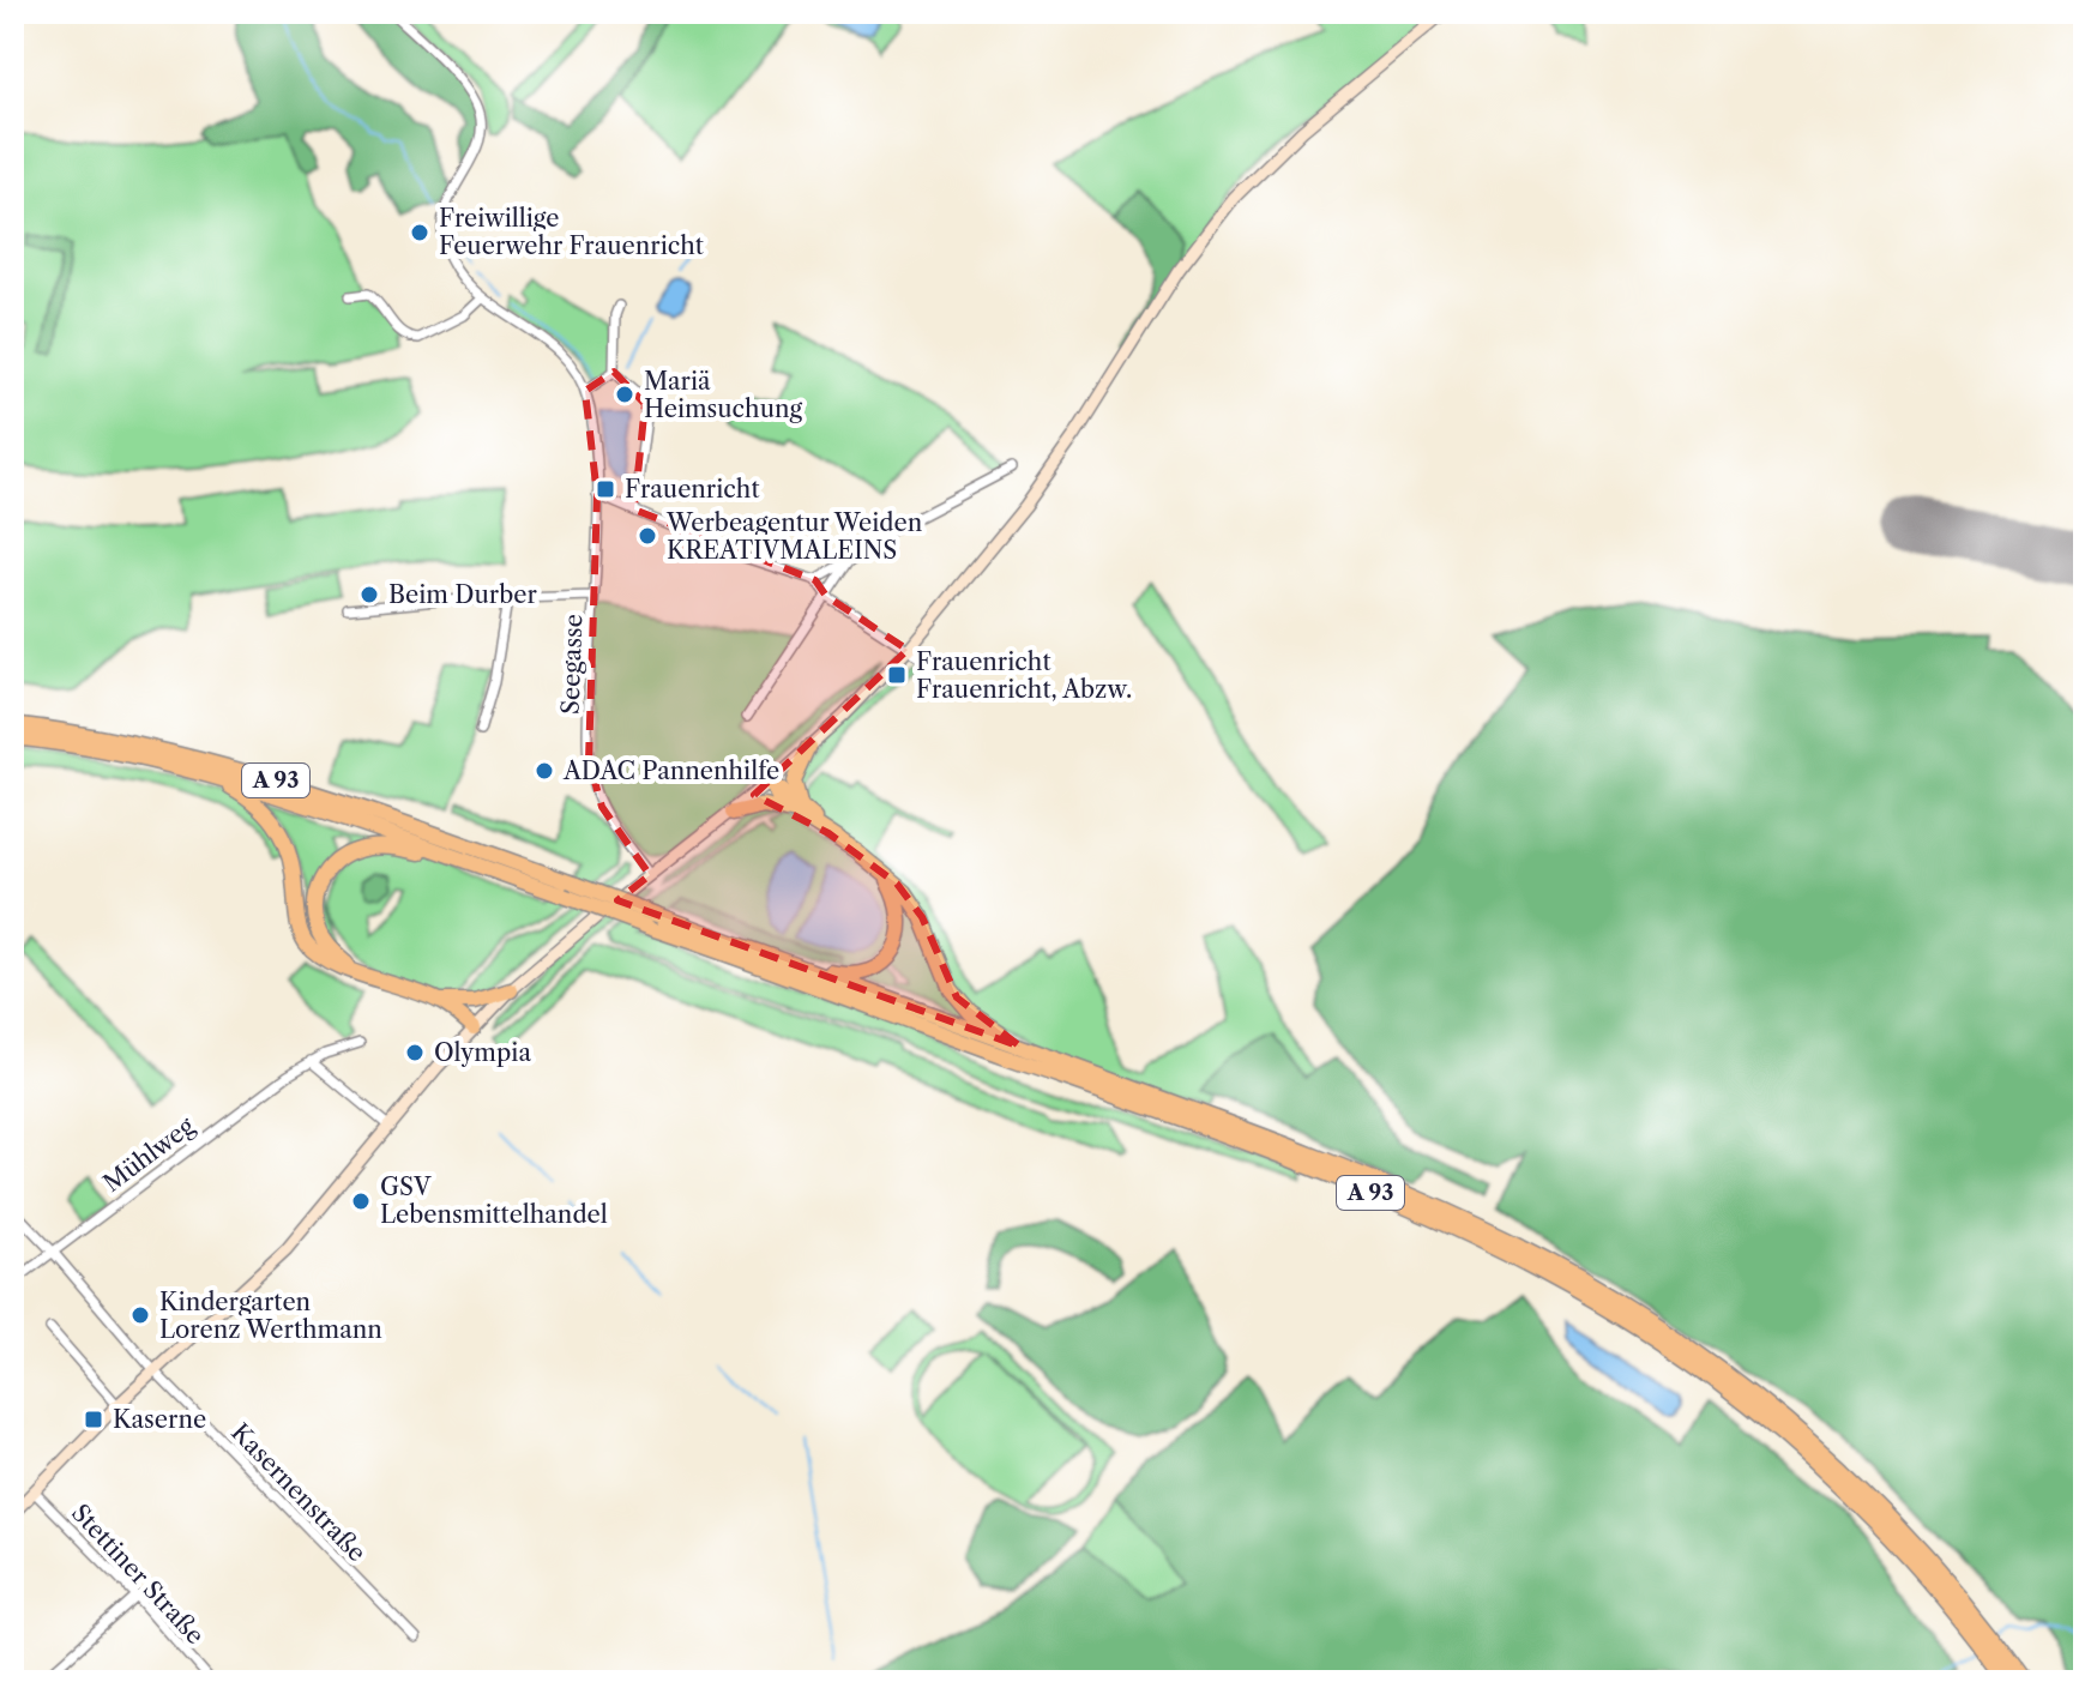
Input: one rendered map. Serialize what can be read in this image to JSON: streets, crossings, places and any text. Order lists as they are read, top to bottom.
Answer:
{
  "streets": {
    "highway": ["A 93"],
    "street": [
      "Seegasse",
      "Mühlweg",
      "Kasernenstraße",
      "Stettiner Straße"
    ]
  },
  "crossings": [
    ["Mühlweg", "Kasernenstraße"]
  ],
  "places": {
    "other": [
      "Freiwillige Feuerwehr Frauenricht",
      "Mariä Heimsuchung",
      "Werbeagentur Weiden KREATIVMALEINS",
      "Beim Durber",
      "ADAC Pannenhilfe",
      "Olympia",
      "GSV Lebensmittelhandel",
      "Kindergarten Lorenz Werthmann"
    ],
    "transit": ["Frauenricht", "Frauenricht Frauenricht, Abzw.", "Kaserne"]
  }
}
